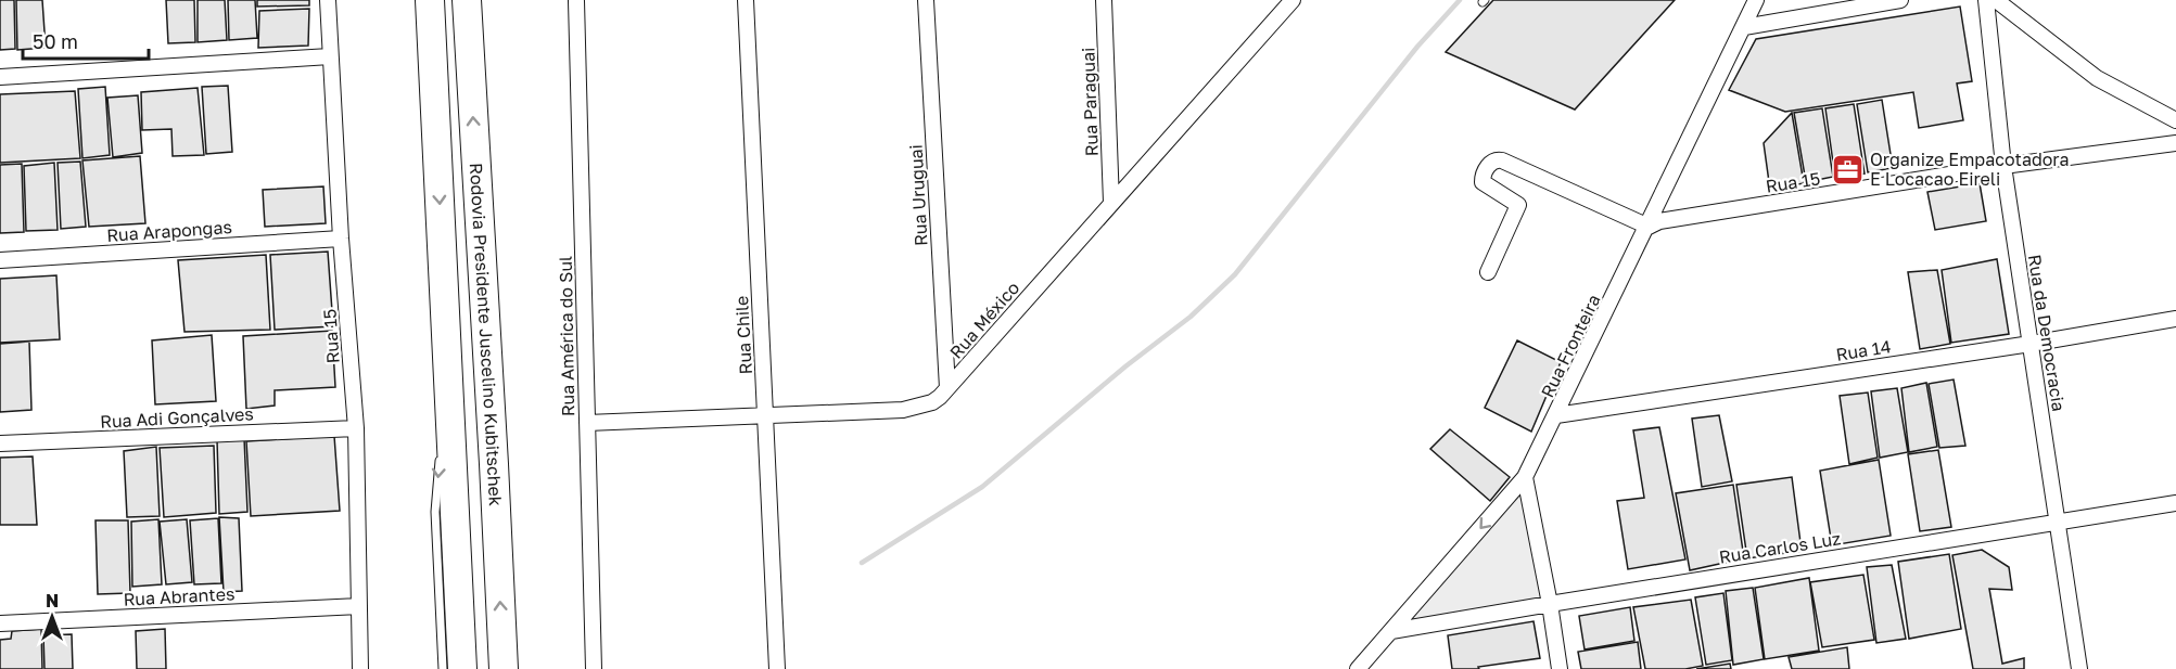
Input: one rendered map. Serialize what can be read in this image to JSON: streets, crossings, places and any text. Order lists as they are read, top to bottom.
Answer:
{
  "streets": {
    "highway": ["Rodovia Presidente Juscelino Kubitschek"],
    "street": [
      "Rua Paraguai",
      "Rua 15",
      "Rua Uruguai",
      "Rua Arapongas",
      "Rua México",
      "Rua da Democracia",
      "Rua Chile",
      "Rua América do Sul",
      "Rua Fronteira",
      "Rua 14",
      "Rua Adi Gonçalves",
      "Rua Carlos Luz",
      "Rua Abrantes"
    ]
  },
  "crossings": [
    ["Rua Paraguai", "Rua México"],
    ["Rua 15", "Rua Arapongas"],
    ["Rua 15", "Rua da Democracia"],
    ["Rua 15", "Rua Fronteira"],
    ["Rua 15", "Rua Adi Gonçalves"],
    ["Rua 15", "Rua Abrantes"],
    ["Rua Uruguai", "Rua México"],
    ["Rua México", "Rua Chile"],
    ["Rua México", "Rua América do Sul"],
    ["Rua da Democracia", "Rua 14"],
    ["Rua da Democracia", "Rua Carlos Luz"],
    ["Rua Fronteira", "Rua 14"],
    ["Rua Fronteira", "Rua Carlos Luz"]
  ],
  "places": {
    "office": ["Organize Empacotadora E Locacao Eireli"]
  },
  "scale_bar": "50 m",
  "north": "top"
}
